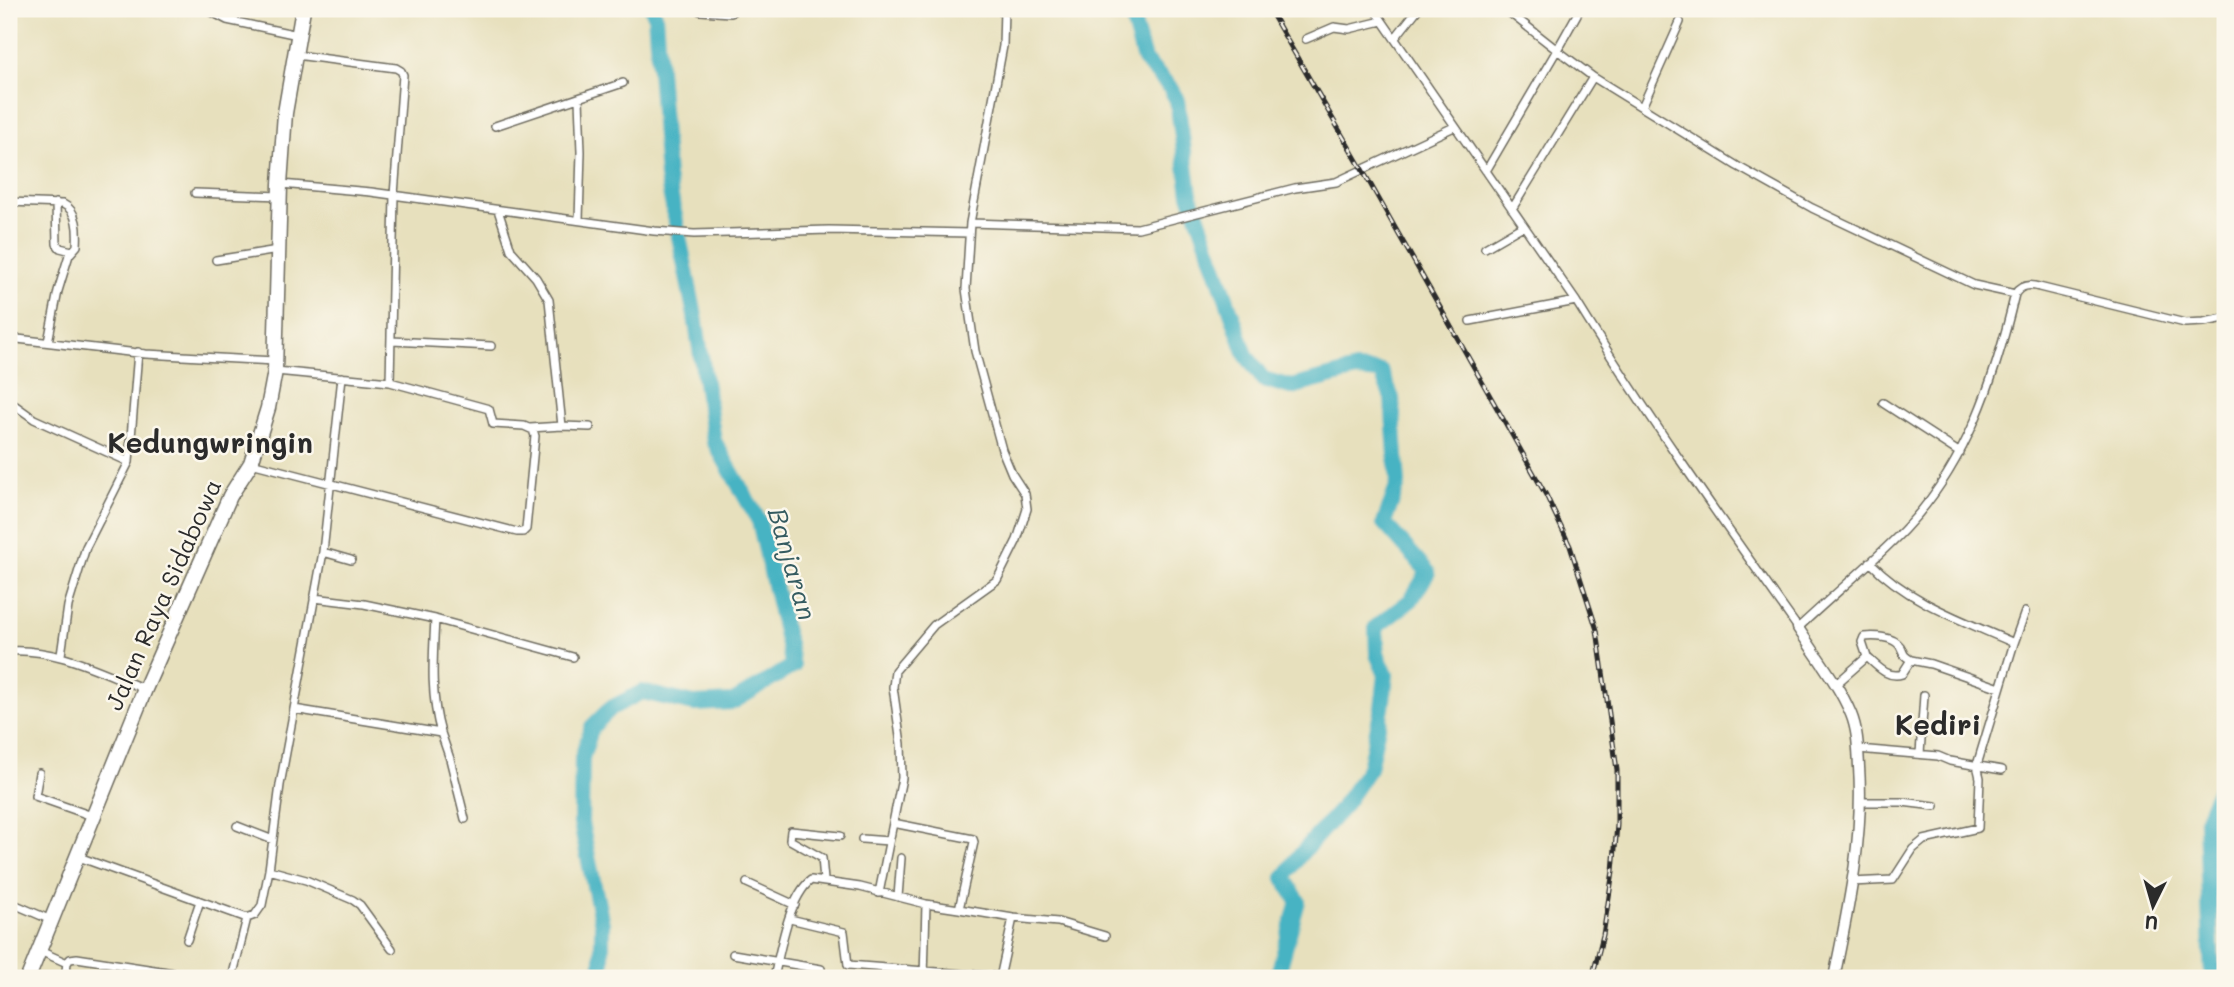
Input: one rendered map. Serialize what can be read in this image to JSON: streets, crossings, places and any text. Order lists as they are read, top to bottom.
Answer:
{
  "streets": {
    "highway": ["Jalan Raya Sidabowa"]
  },
  "districts": ["Kedungwringin", "Kediri"],
  "water": ["Banjaran"],
  "north": "bottom"
}
